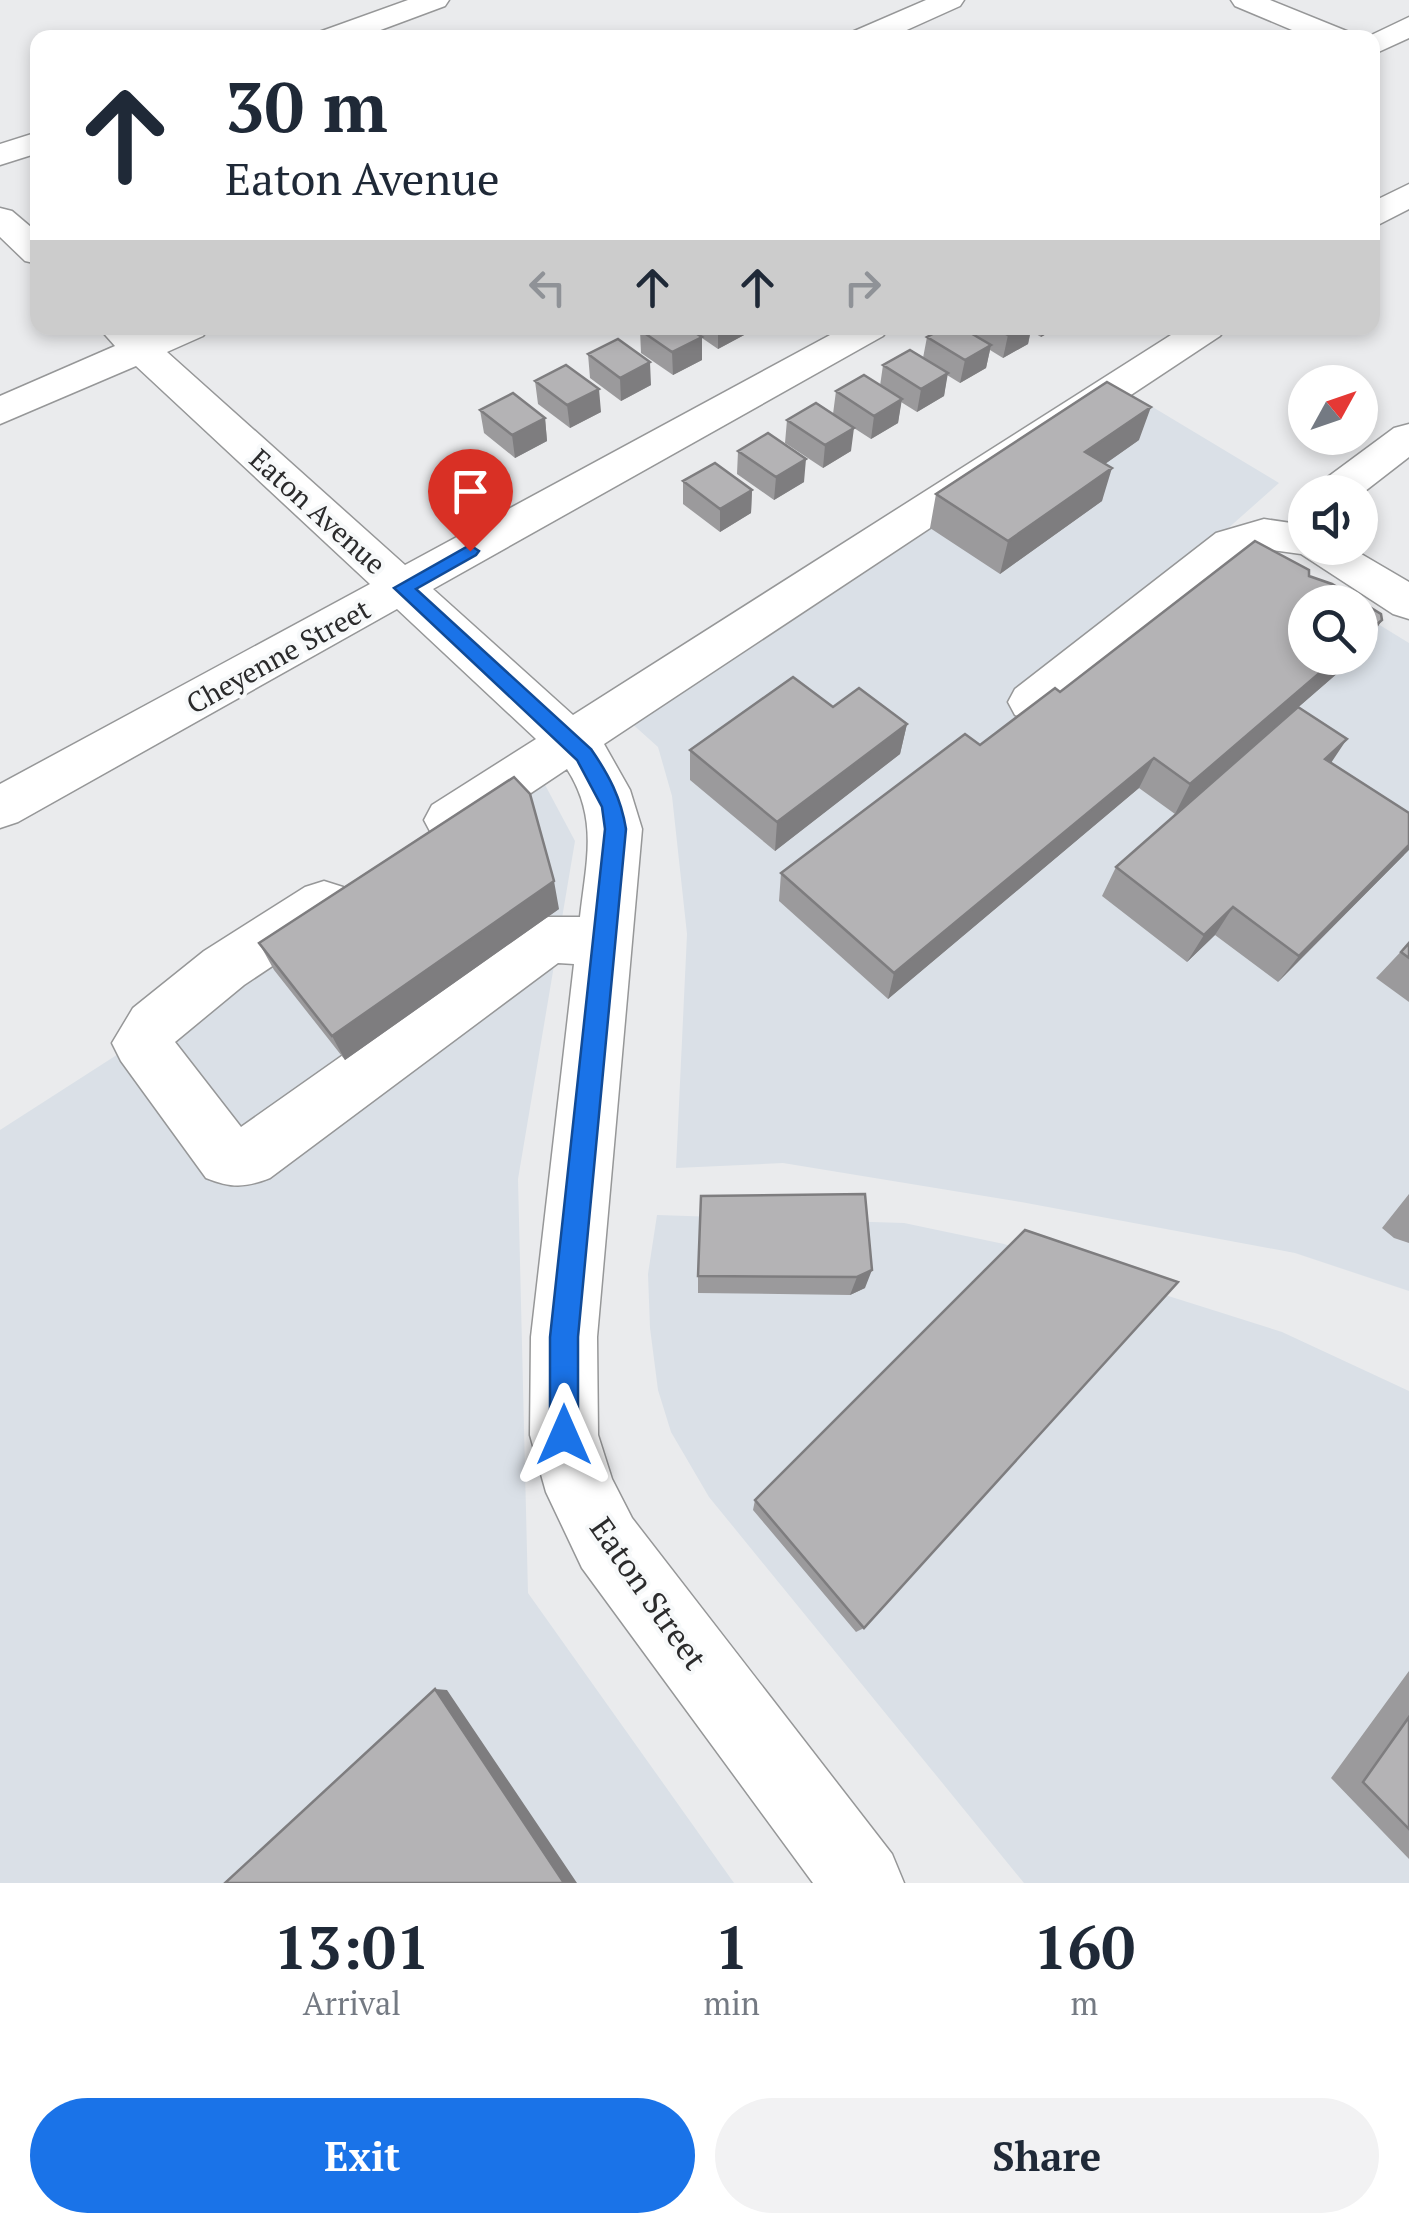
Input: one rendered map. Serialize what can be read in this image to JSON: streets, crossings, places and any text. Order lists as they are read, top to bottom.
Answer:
{
  "streets": {
    "street": ["Eaton Avenue", "Cheyenne Street", "Eaton Street"]
  },
  "crossings": [
    ["Eaton Avenue", "Cheyenne Street"],
    ["Eaton Avenue", "Eaton Street"]
  ],
  "north": "top right",
  "page": {
    "turn": ["30 m", "Eaton Avenue"],
    "eta": [
      "13:01",
      "Arrival",
      "1",
      "min",
      "160",
      "m"
    ],
    "buttons": ["Exit", "Share"]
  }
}
